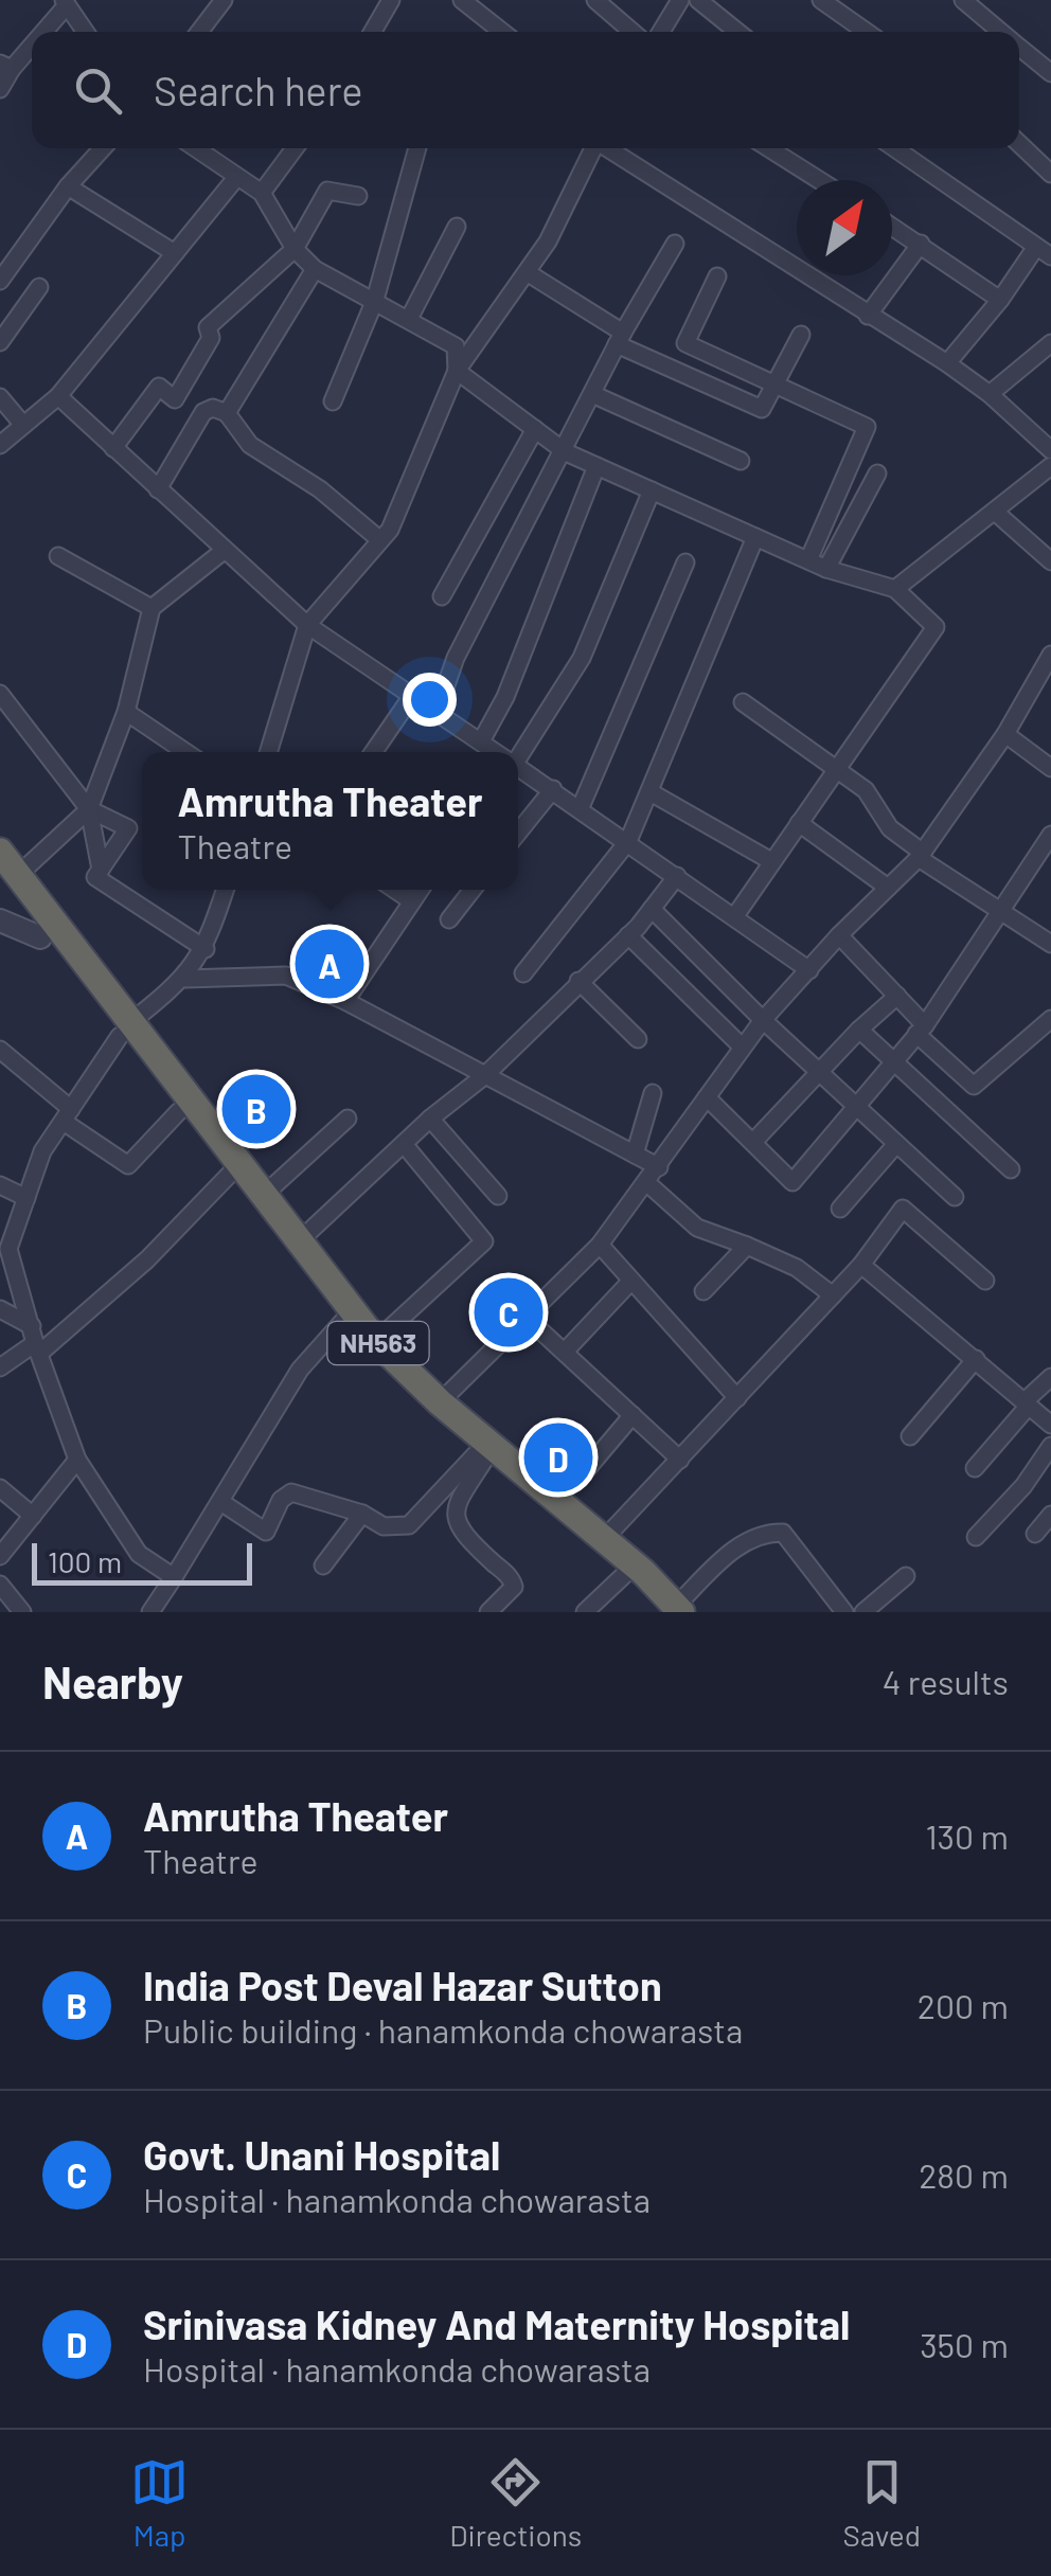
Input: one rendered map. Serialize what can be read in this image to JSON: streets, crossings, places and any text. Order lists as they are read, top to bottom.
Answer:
{
  "streets": {
    "highway": ["NH563"]
  },
  "scale_bar": "100 m",
  "north": "top right",
  "page": {
    "search": "Search here",
    "popup": ["Amrutha Theater", "Theatre"],
    "pins": [
      "A",
      "B",
      "C",
      "D"
    ],
    "scale": "100 m",
    "heading": ["Nearby", "4 results"],
    "list": [
      {
        "mark": "A",
        "name": "Amrutha Theater",
        "note": "Theatre",
        "value": "130 m"
      },
      {
        "mark": "B",
        "name": "India Post Deval Hazar Sutton",
        "note": "Public building · hanamkonda chowarasta",
        "value": "200 m"
      },
      {
        "mark": "C",
        "name": "Govt. Unani Hospital",
        "note": "Hospital · hanamkonda chowarasta",
        "value": "280 m"
      },
      {
        "mark": "D",
        "name": "Srinivasa Kidney And Maternity Hospital",
        "note": "Hospital · hanamkonda chowarasta",
        "value": "350 m"
      }
    ],
    "nav": ["Map", "Directions", "Saved"]
  }
}
